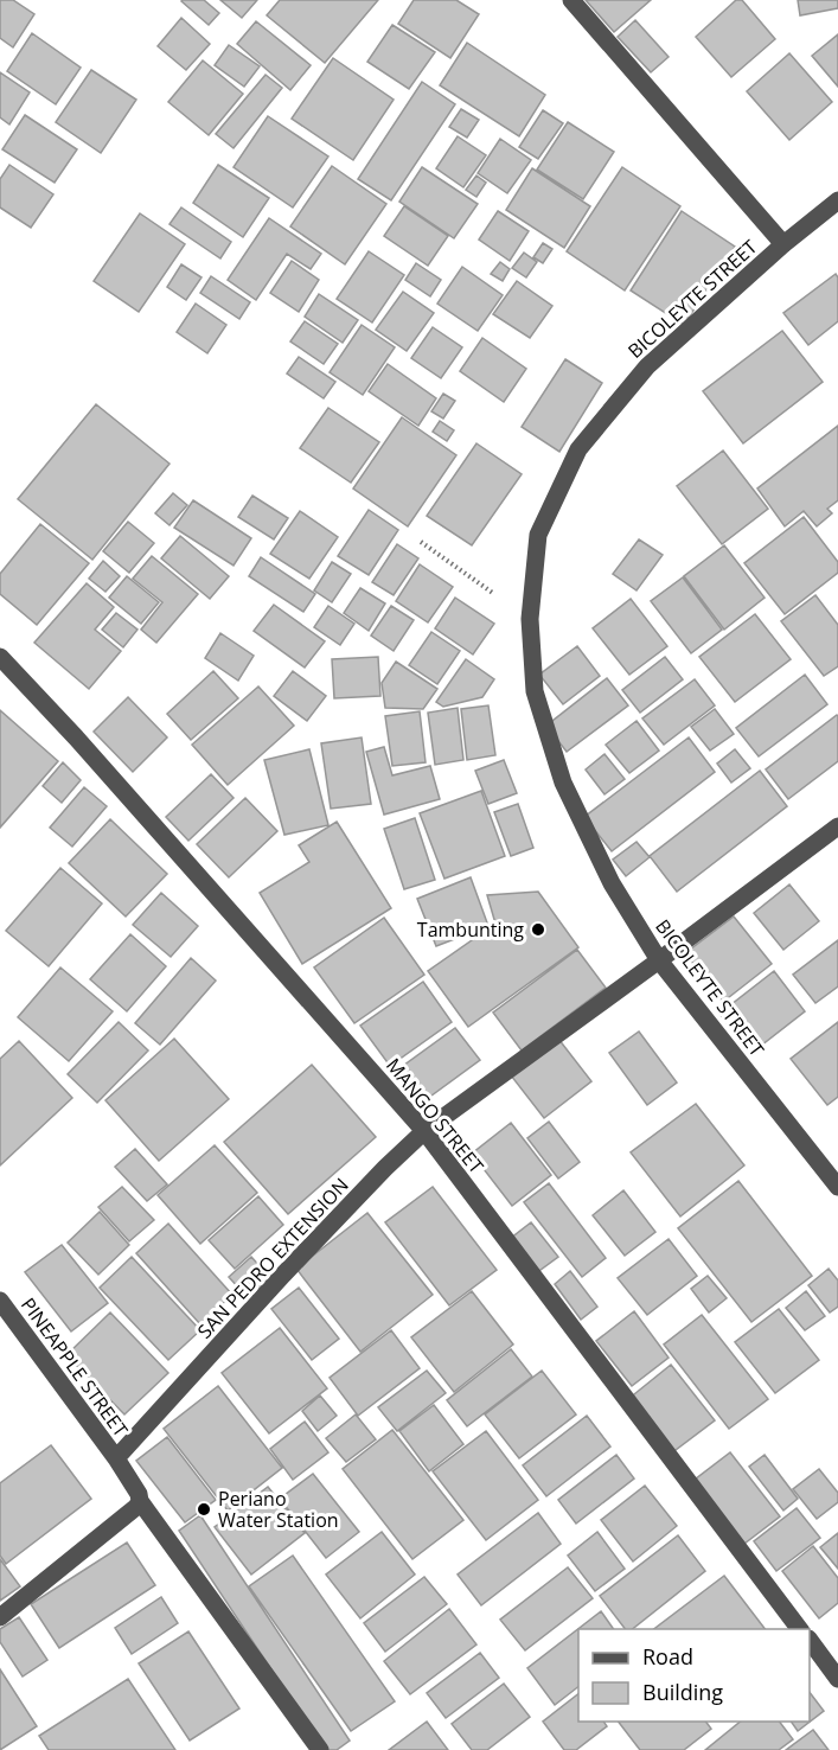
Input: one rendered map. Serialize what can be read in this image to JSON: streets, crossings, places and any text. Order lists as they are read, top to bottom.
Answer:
{
  "streets": {
    "street": [
      "BICOLEYTE STREET",
      "MANGO STREET",
      "SAN PEDRO EXTENSION",
      "PINEAPPLE STREET"
    ]
  },
  "crossings": [
    ["BICOLEYTE STREET", "SAN PEDRO EXTENSION"],
    ["MANGO STREET", "SAN PEDRO EXTENSION"],
    ["SAN PEDRO EXTENSION", "PINEAPPLE STREET"]
  ],
  "places": ["Tambunting", "Periano Water Station"],
  "legend": ["Road", "Building"]
}
